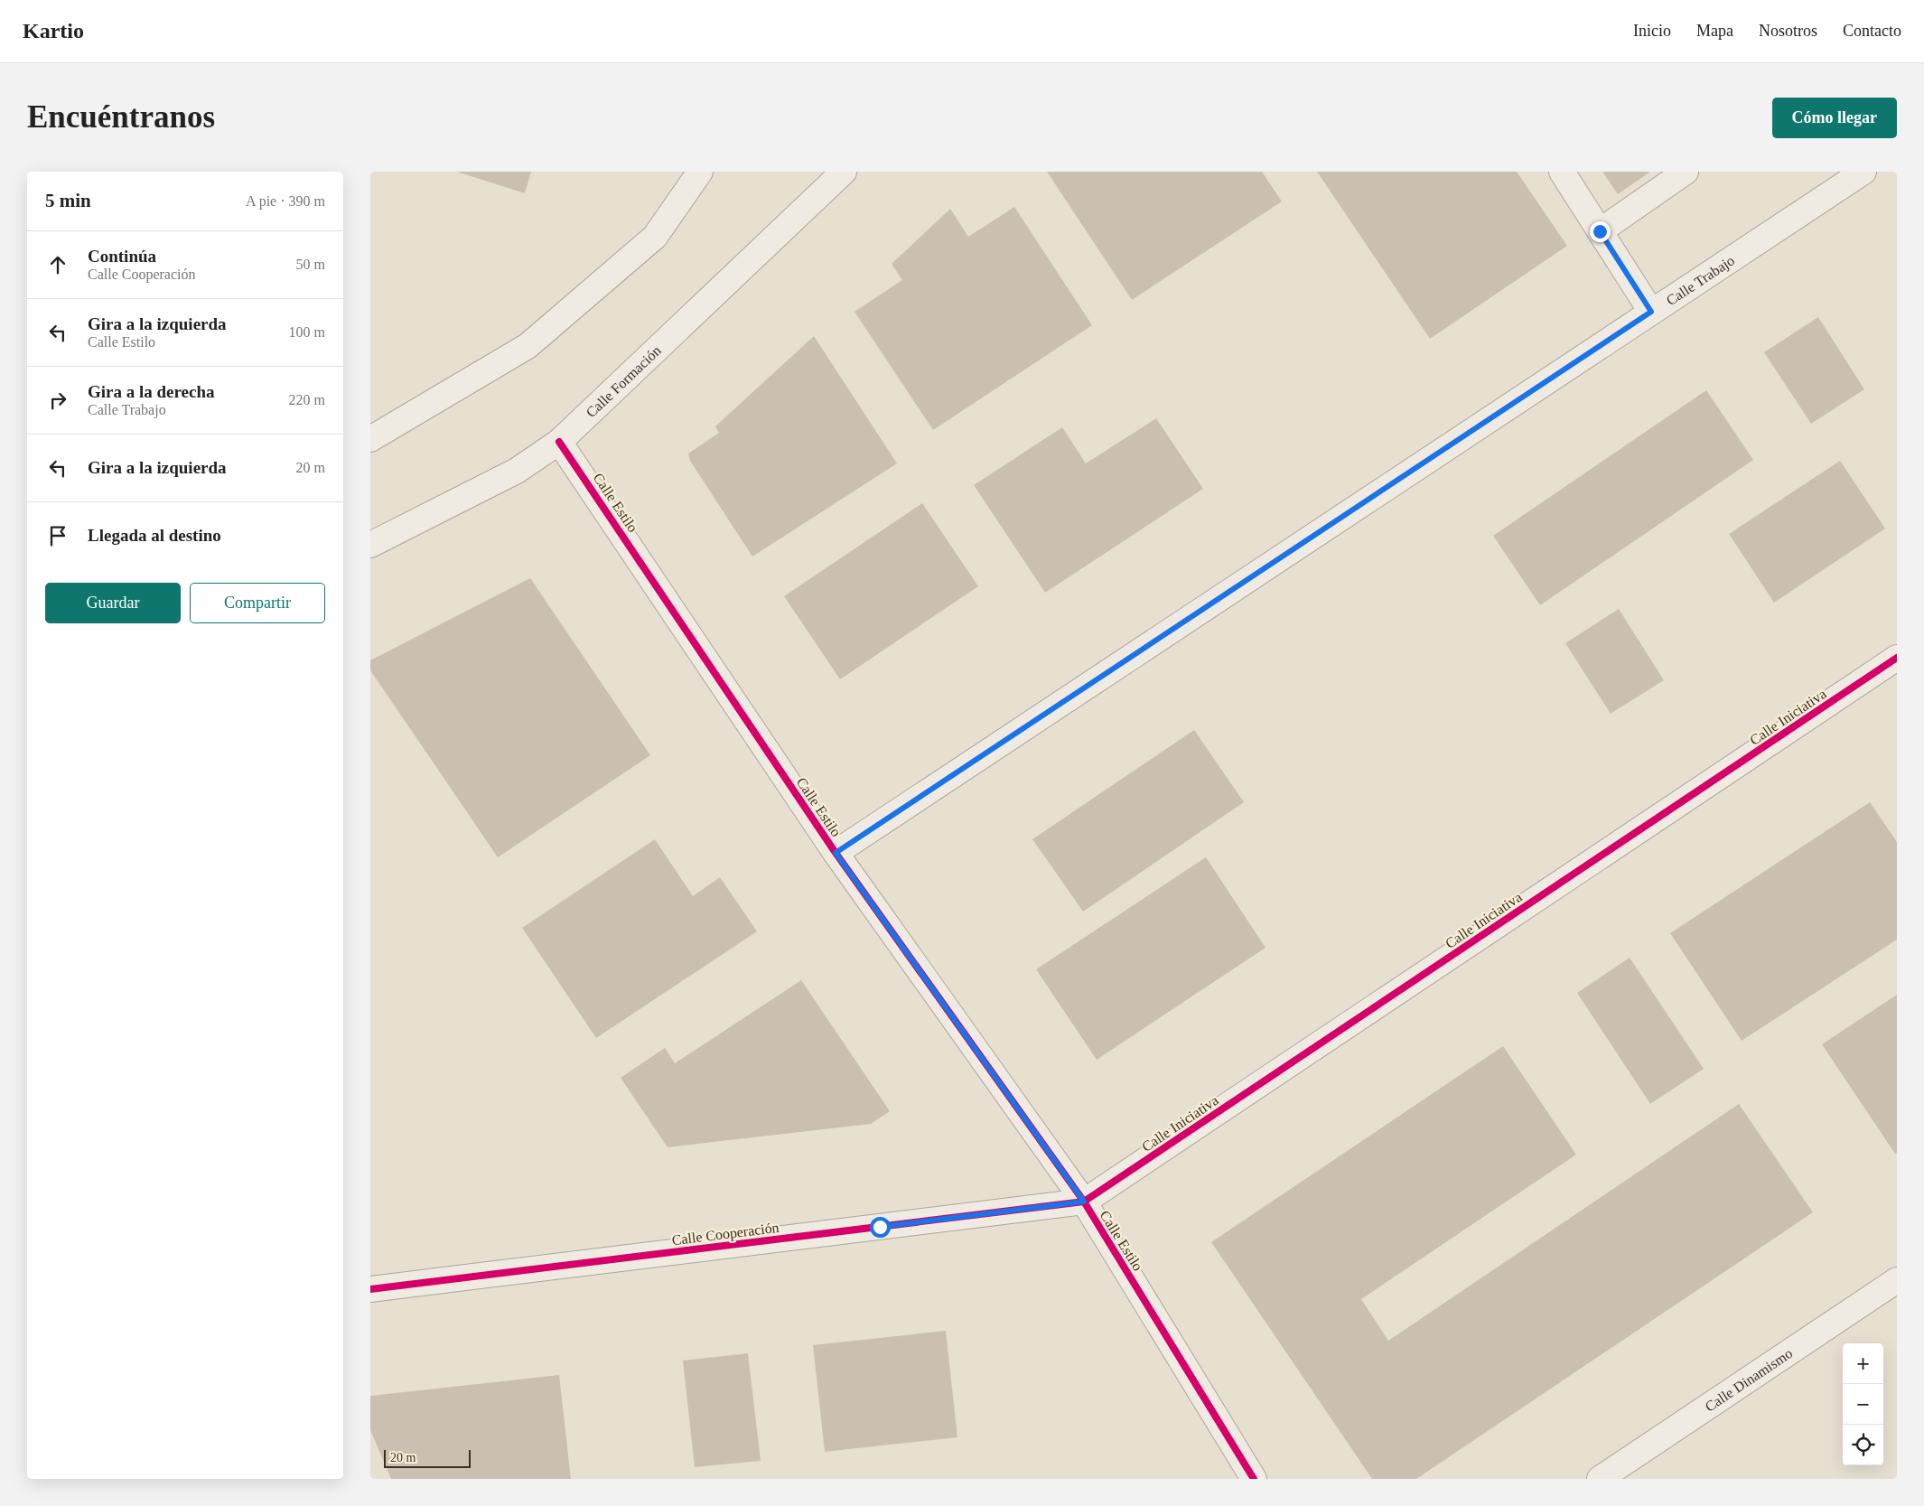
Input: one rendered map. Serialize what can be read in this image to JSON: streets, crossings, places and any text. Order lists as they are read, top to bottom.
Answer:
{
  "streets": {
    "street": [
      "Calle Trabajo",
      "Calle Formación",
      "Calle Estilo",
      "Calle Iniciativa",
      "Calle Cooperación",
      "Calle Dinamismo"
    ]
  },
  "crossings": [
    ["Calle Trabajo", "Calle Estilo"],
    ["Calle Formación", "Calle Estilo"],
    ["Calle Estilo", "Calle Iniciativa"],
    ["Calle Estilo", "Calle Cooperación"],
    ["Calle Iniciativa", "Calle Cooperación"]
  ],
  "scale_bar": "20 m",
  "page": {
    "header": "Kartio",
    "nav": [
      "Inicio",
      "Mapa",
      "Nosotros",
      "Contacto"
    ],
    "buttons": [
      "Cómo llegar",
      ["Guardar", "Compartir"]
    ],
    "title": "Encuéntranos",
    "heading": ["5 min", "A pie · 390 m"],
    "list": [
      ["Continúa", "Calle Cooperación", "50 m"],
      ["Gira a la izquierda", "Calle Estilo", "100 m"],
      ["Gira a la derecha", "Calle Trabajo", "220 m"],
      ["Gira a la izquierda", "20 m"],
      "Llegada al destino"
    ],
    "map_buttons": ["+", "−"],
    "scale": "20 m"
  }
}
